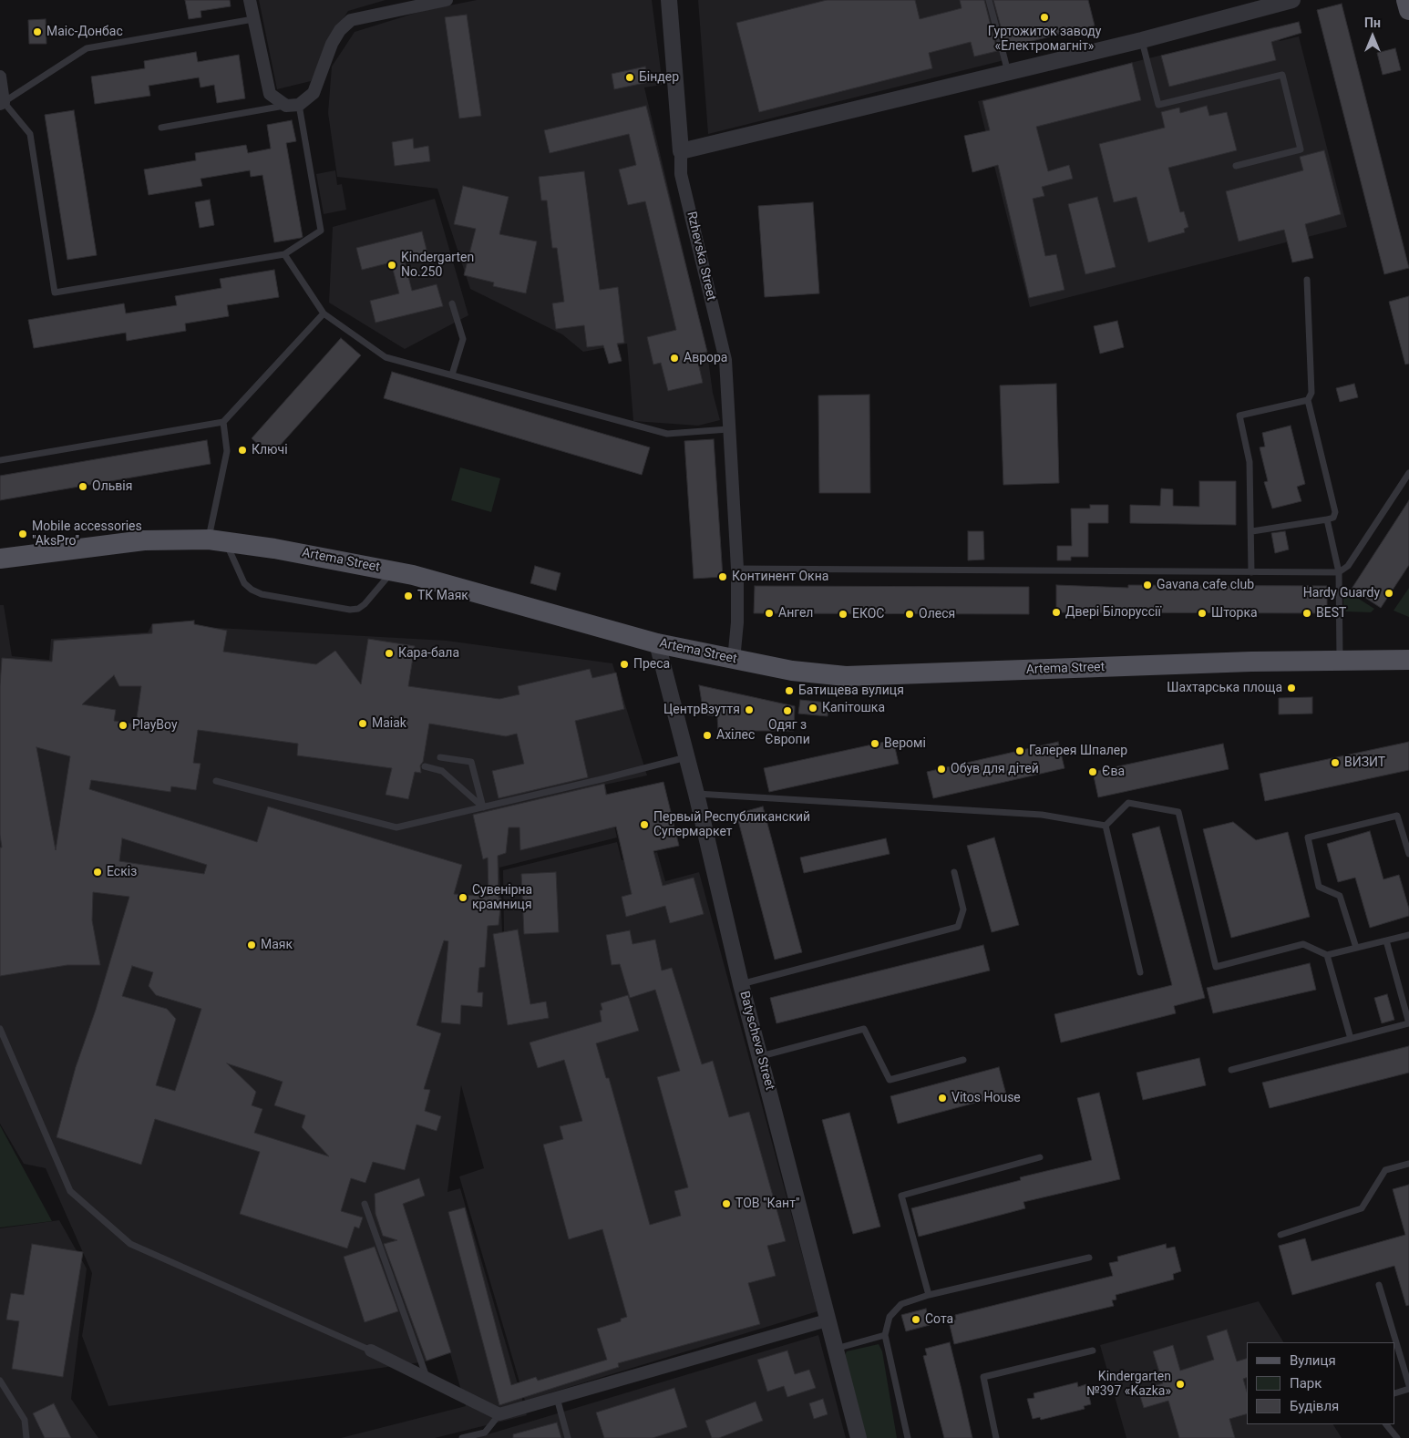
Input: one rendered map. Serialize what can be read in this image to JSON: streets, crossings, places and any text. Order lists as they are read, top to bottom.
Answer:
{
  "streets": {
    "main road": ["Artema Street"],
    "street": ["Rzhevska Street", "Batyscheva Street"]
  },
  "crossings": [
    ["Rzhevska Street", "Artema Street"],
    ["Artema Street", "Batyscheva Street"]
  ],
  "places": [
    "Гуртожиток заводу «Електромагніт»",
    "Маіс-Донбас",
    "Біндер",
    "Kindergarten No.250",
    "Аврора",
    "Ключі",
    "Ольвія",
    "Mobile accessories \"AksPro\"",
    "Континент Окна",
    "Gavana cafe club",
    "Hardy Guardy",
    "ТК Маяк",
    "Двері Білоруссії",
    "Ангел",
    "Шторка",
    "BEST",
    "ЕКОС",
    "Олеся",
    "Кара-бала",
    "Преса",
    "Шахтарська площа",
    "Батищева вулиця",
    "Капітошка",
    "ЦентрВзуття",
    "Одяг з Європи",
    "Maiak",
    "PlayBoy",
    "Ахілес",
    "Веромі",
    "Галерея Шпалер",
    "ВИЗИТ",
    "Обув для дітей",
    "Єва",
    "Первый Республиканский Супермаркет",
    "Ескіз",
    "Сувенірна крамниця",
    "Маяк",
    "Vitos House",
    "ТОВ \"Кант\"",
    "Сота",
    "Kindergarten №397 «Kazka»"
  ],
  "legend": ["Вулиця", "Парк", "Будівля"],
  "north": "top"
}
